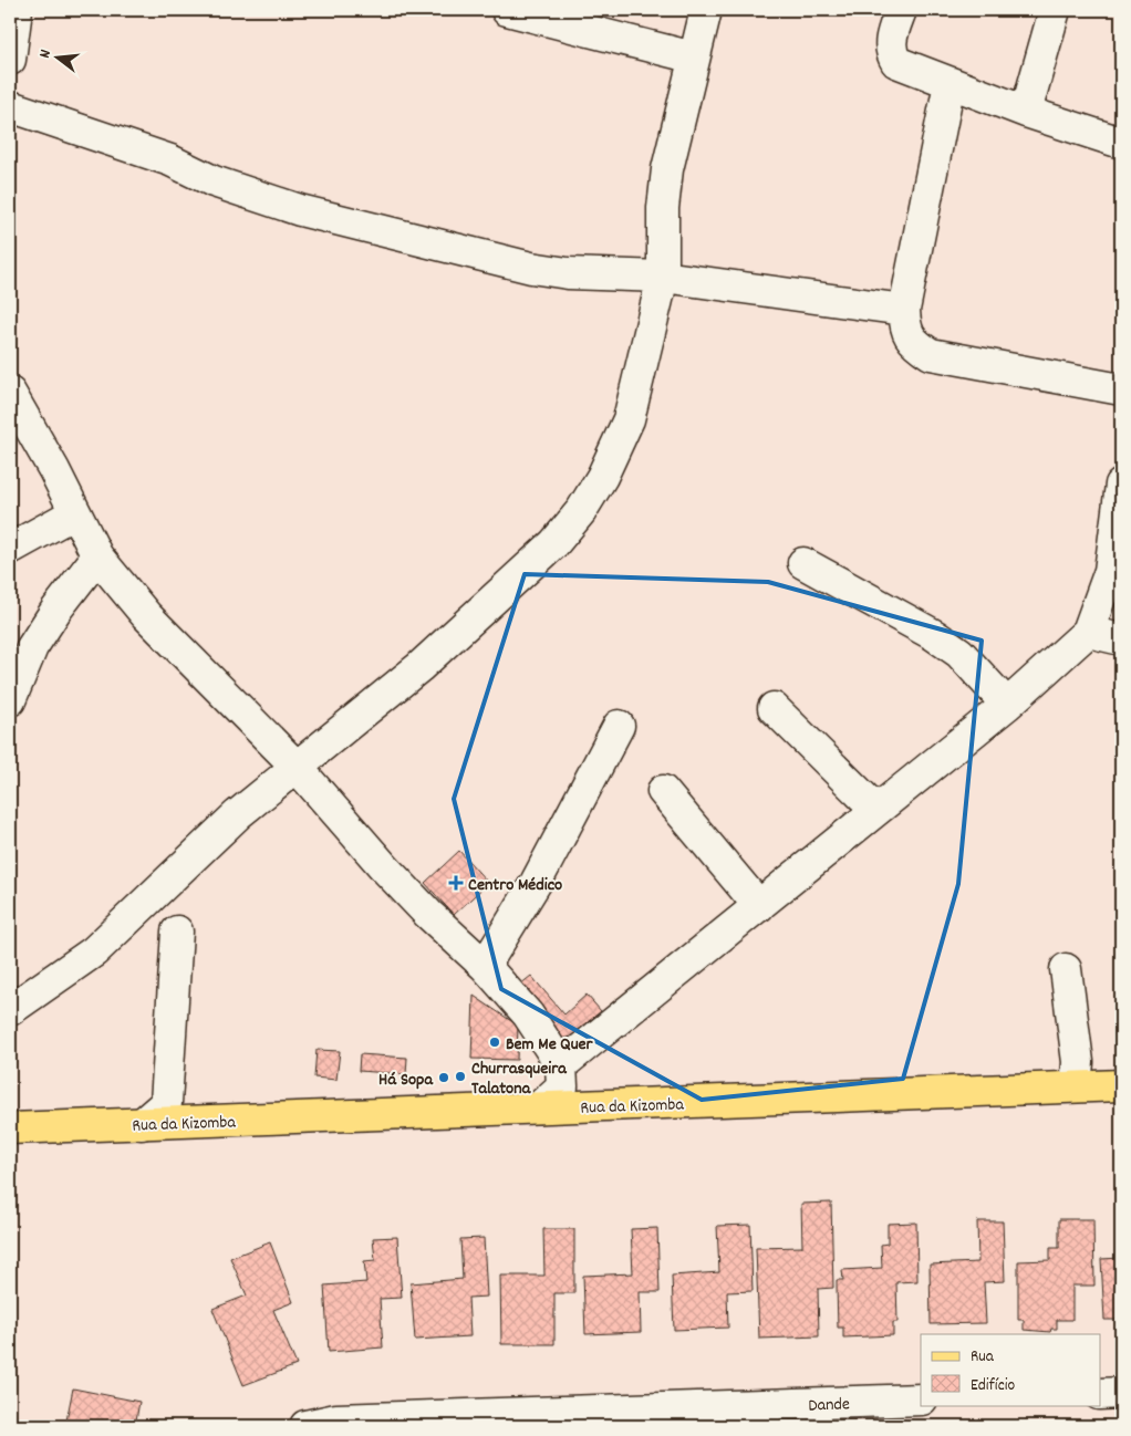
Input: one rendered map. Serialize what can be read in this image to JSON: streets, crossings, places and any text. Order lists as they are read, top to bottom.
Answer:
{
  "streets": {
    "main road": ["Rua da Kizomba"],
    "street": ["Dande"]
  },
  "places": {
    "health": ["Centro Médico"],
    "other": ["Bem Me Quer", "Churrasqueira Talatona", "Há Sopa"]
  },
  "legend": ["Rua", "Edifício"],
  "north": "left"
}
